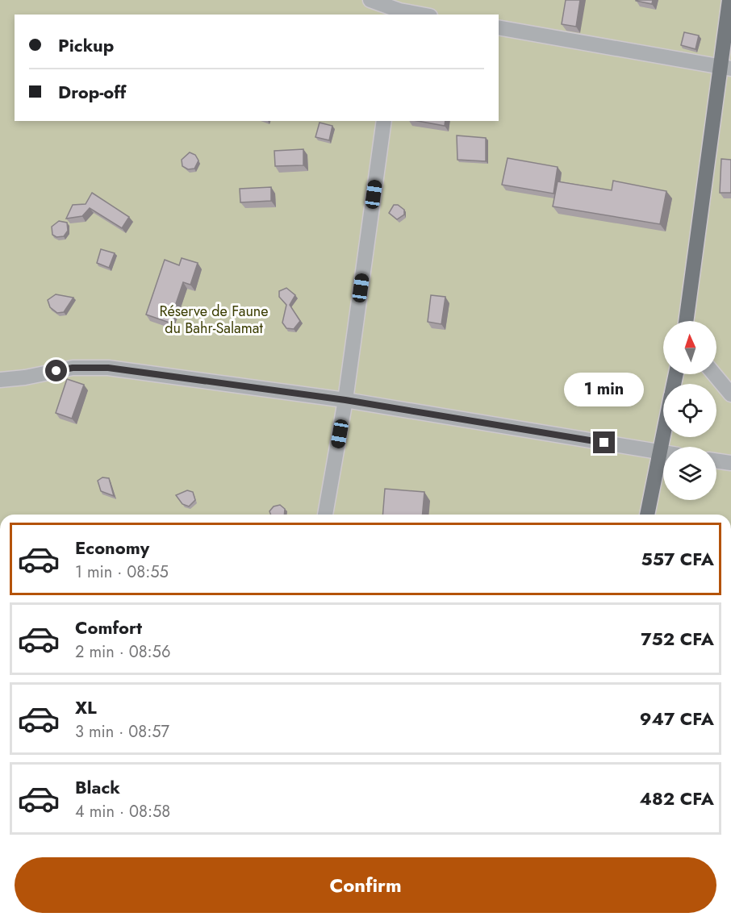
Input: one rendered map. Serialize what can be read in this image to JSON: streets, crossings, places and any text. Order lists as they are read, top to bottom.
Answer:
{
  "parks": ["Réserve de Faune du Bahr-Salamat"],
  "north": "top",
  "page": {
    "banner": ["Pickup", "Drop-off"],
    "bubble": "1 min",
    "list": [
      {
        "name": "Economy",
        "note": "1 min · 08:55",
        "value": "557 CFA"
      },
      {
        "name": "Comfort",
        "note": "2 min · 08:56",
        "value": "752 CFA"
      },
      {
        "name": "XL",
        "note": "3 min · 08:57",
        "value": "947 CFA"
      },
      {
        "name": "Black",
        "note": "4 min · 08:58",
        "value": "482 CFA"
      }
    ],
    "buttons": "Confirm"
  }
}
